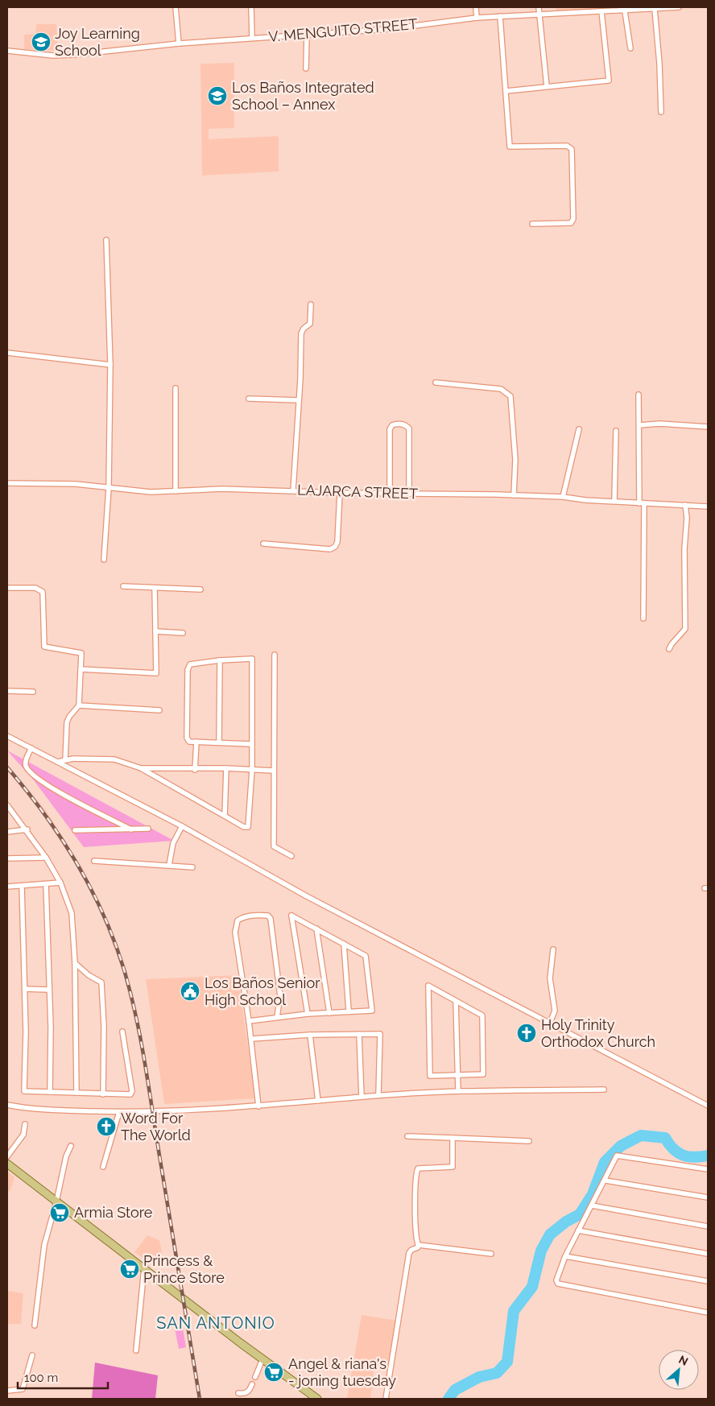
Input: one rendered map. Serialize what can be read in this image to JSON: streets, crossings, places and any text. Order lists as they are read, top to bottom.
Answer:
{
  "streets": {
    "street": ["V. MENGUITO STREET", "LAJARCA STREET"]
  },
  "districts": ["SAN ANTONIO"],
  "places": {
    "school or university": ["Joy Learning School", "Los Baños Integrated School – Annex"],
    "public building": ["Los Baños Senior High School"],
    "church": ["Holy Trinity Orthodox Church", "Word For The World"],
    "supermarket": ["Armia Store", "Princess & Prince Store", "Angel & riana's - joning tuesday"]
  },
  "scale_bar": "100 m",
  "north": "top right"
}
